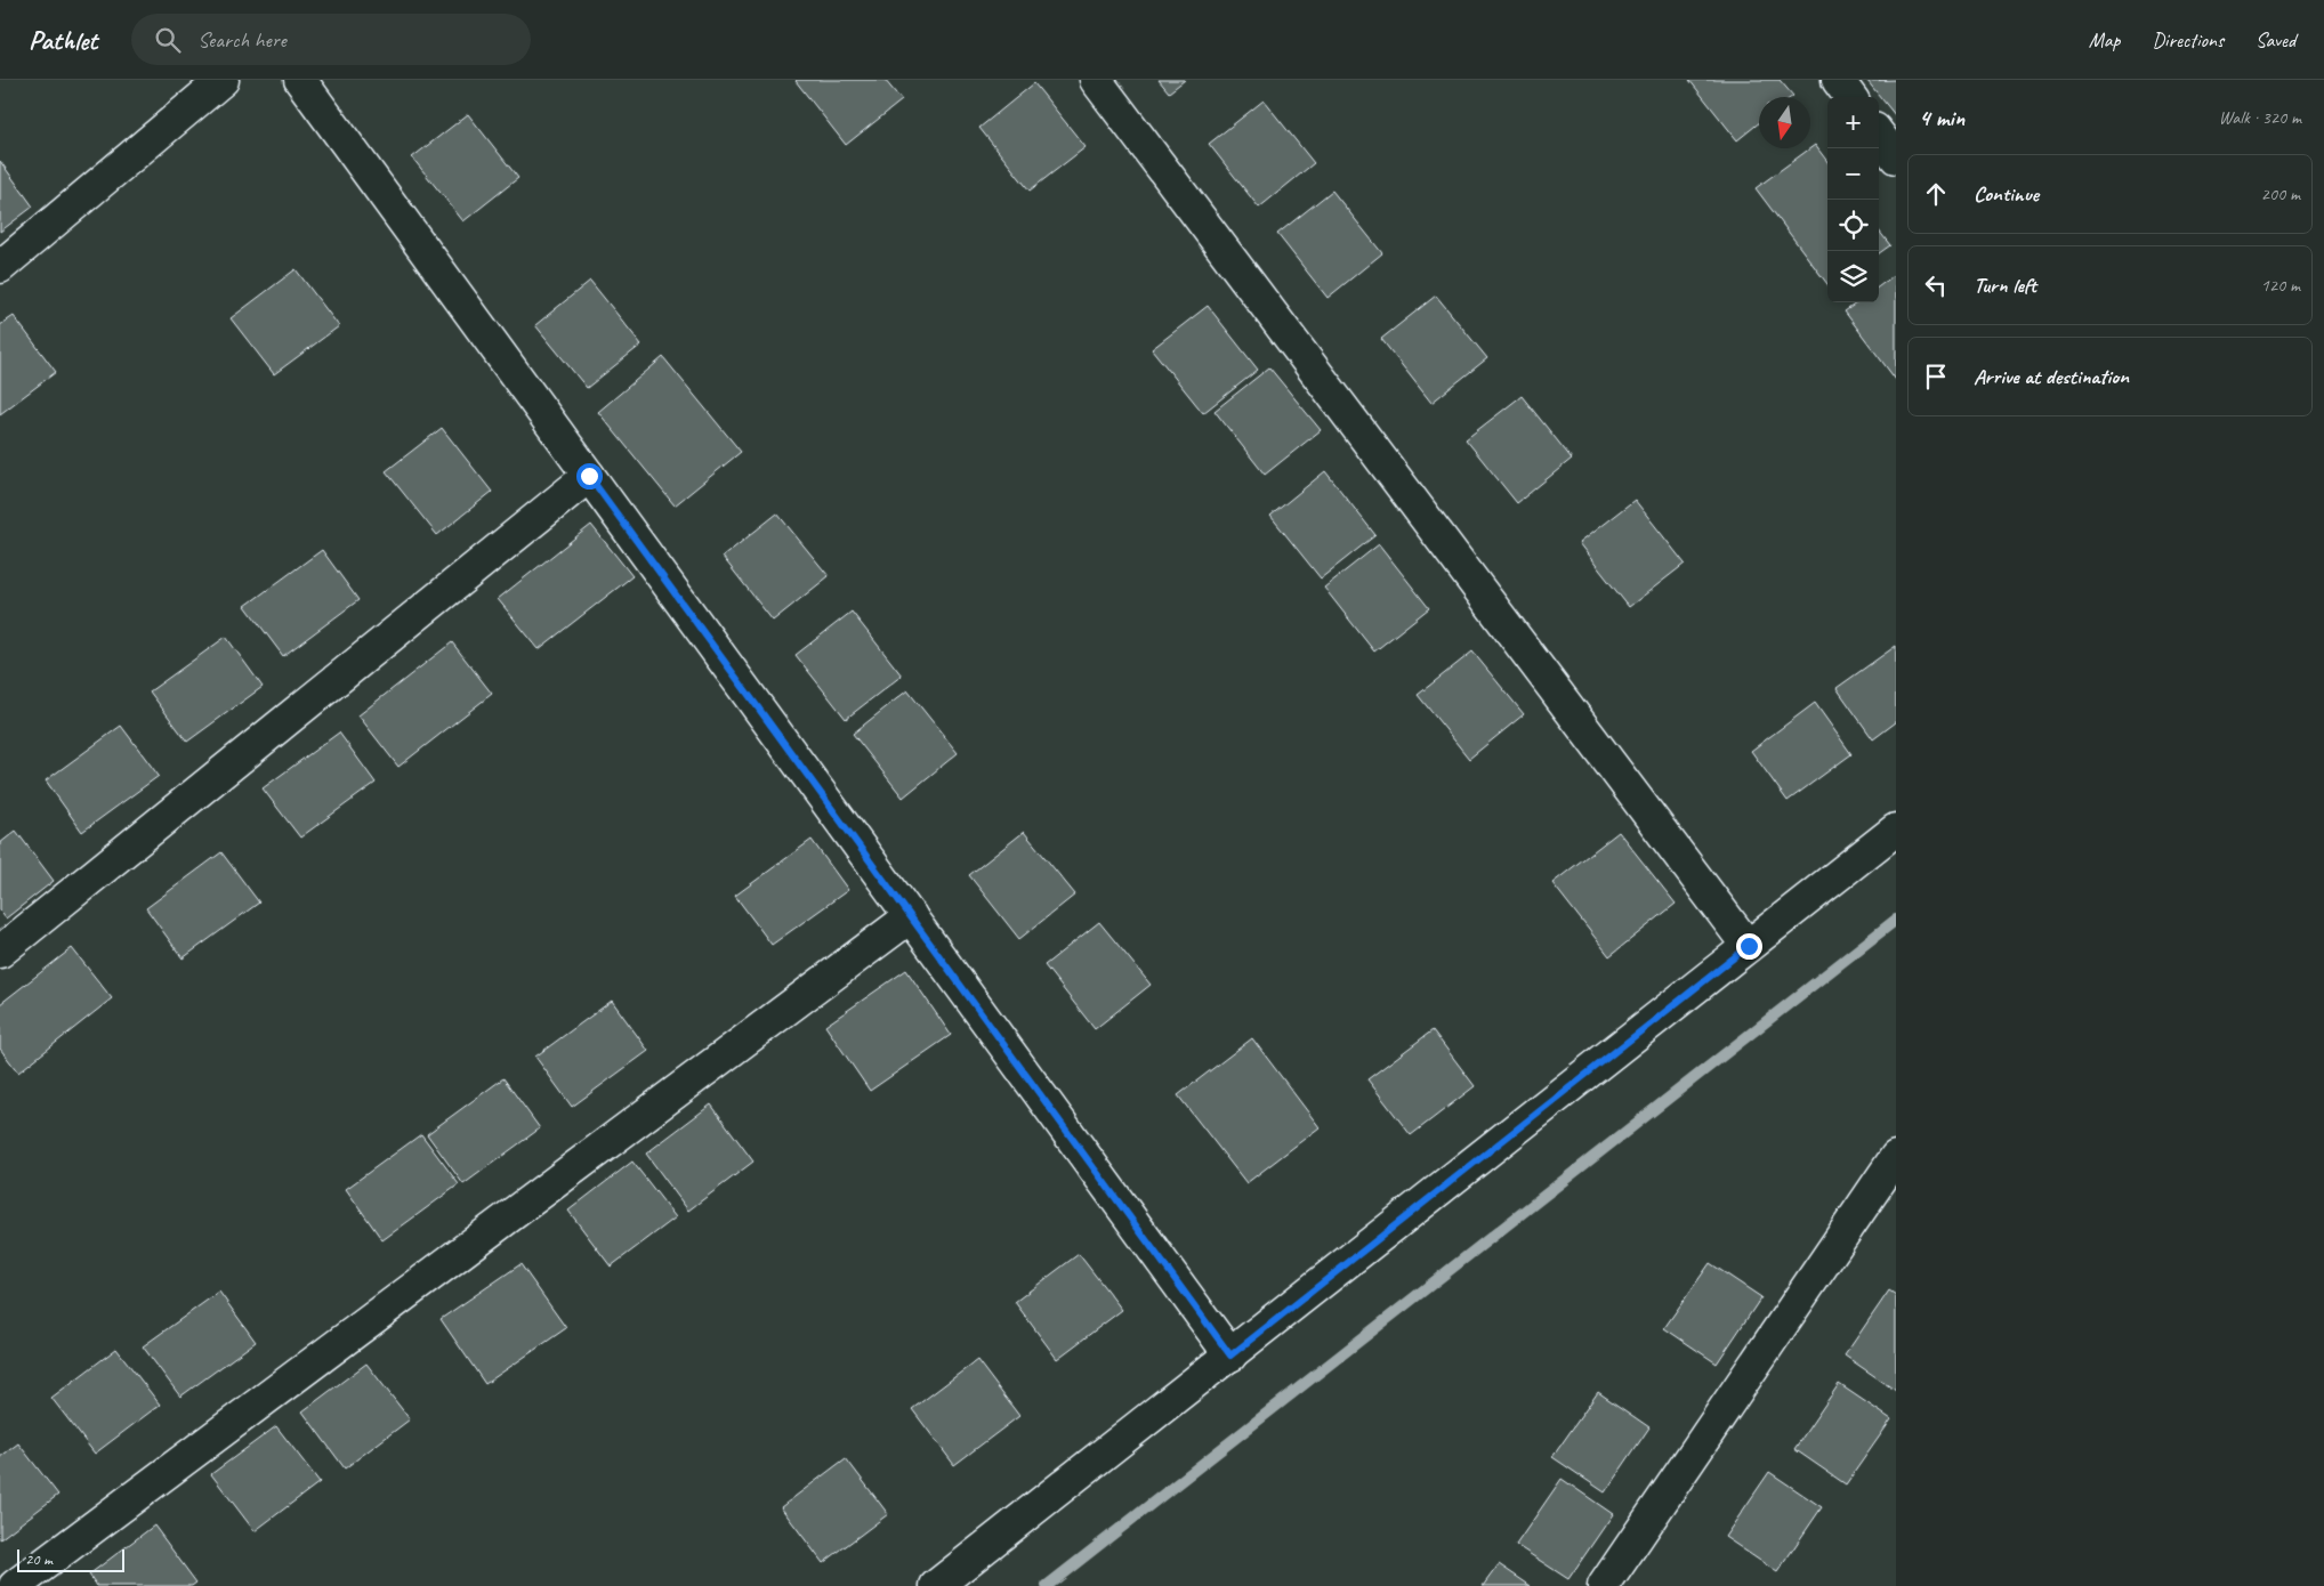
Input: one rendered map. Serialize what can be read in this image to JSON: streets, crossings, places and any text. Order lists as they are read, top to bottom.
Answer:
{
  "scale_bar": "20 m",
  "north": "bottom",
  "page": {
    "header": "Pathlet",
    "search": "Search here",
    "nav": ["Map", "Directions", "Saved"],
    "heading": ["4 min", "Walk · 320 m"],
    "map_buttons": ["+", "−"],
    "list": [
      ["Continue", "200 m"],
      ["Turn left", "120 m"],
      "Arrive at destination"
    ],
    "scale": "20 m"
  }
}
